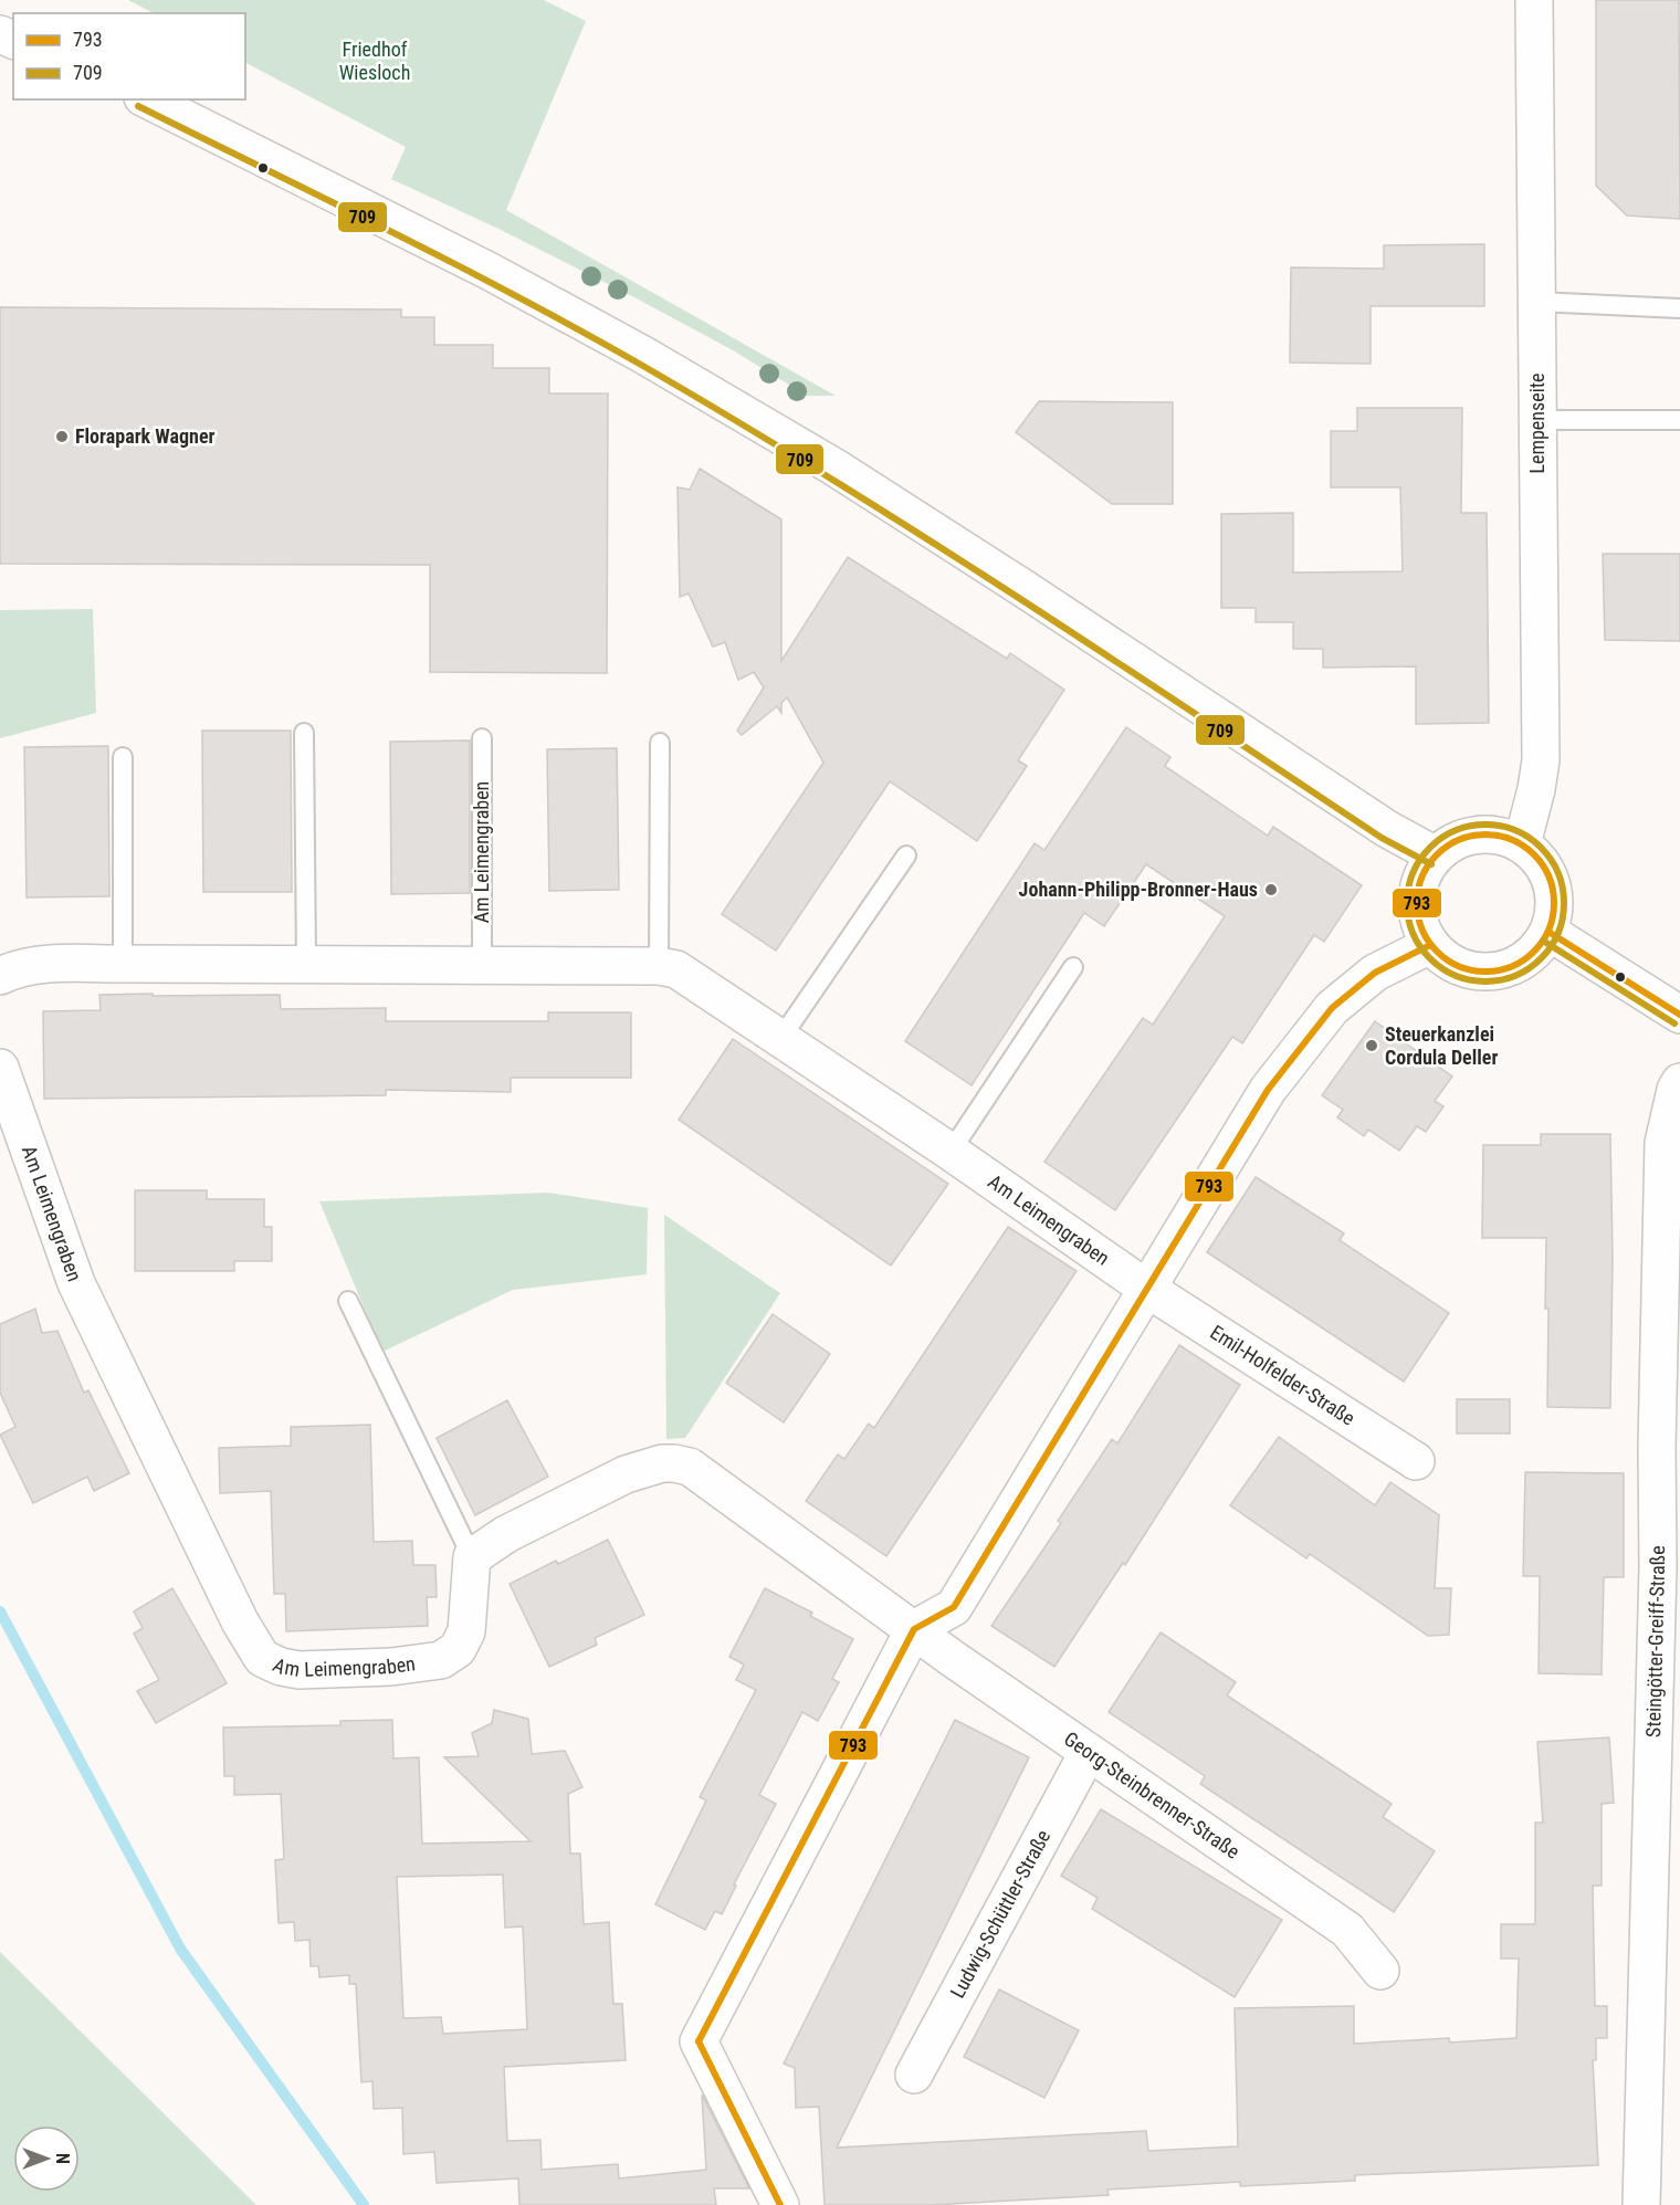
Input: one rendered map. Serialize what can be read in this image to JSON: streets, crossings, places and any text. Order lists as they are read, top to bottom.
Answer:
{
  "streets": {
    "street": [
      "Lempenseite",
      "Am Leimengraben",
      "Emil-Holfelder-Straße",
      "Steingötter-Greiff-Straße",
      "Georg-Steinbrenner-Straße",
      "Ludwig-Schüttler-Straße"
    ]
  },
  "crossings": [
    ["Am Leimengraben", "Emil-Holfelder-Straße"],
    ["Georg-Steinbrenner-Straße", "Ludwig-Schüttler-Straße"]
  ],
  "parks": ["Friedhof Wiesloch"],
  "places": ["Florapark Wagner", "Johann-Philipp-Bronner-Haus", "Steuerkanzlei Cordula Deller"],
  "lines": ["transit line 709", "transit line 793"],
  "legend": ["793", "709"],
  "north": "right"
}
